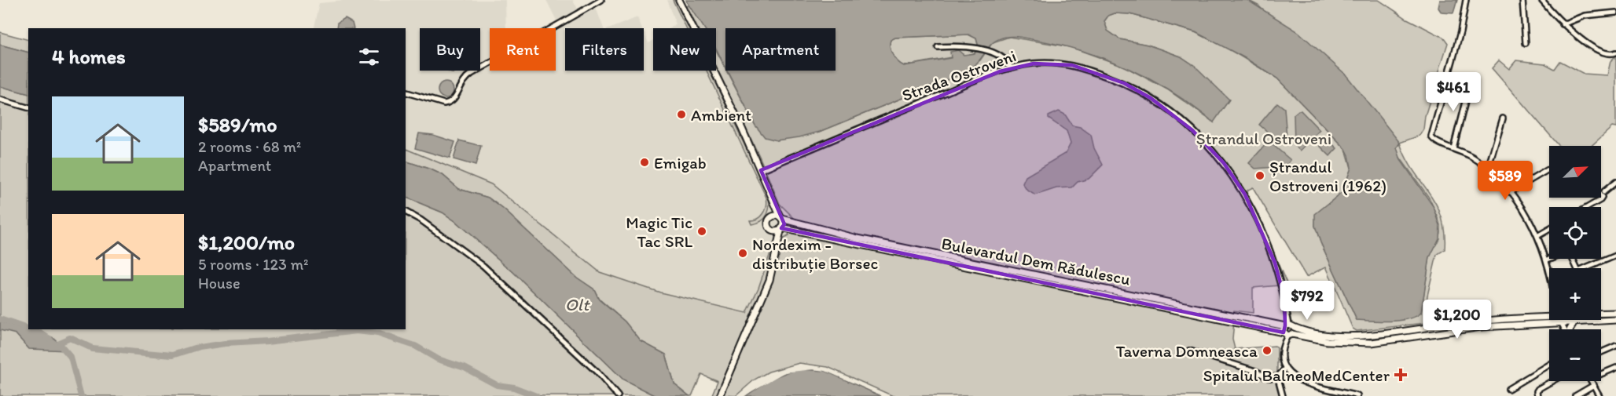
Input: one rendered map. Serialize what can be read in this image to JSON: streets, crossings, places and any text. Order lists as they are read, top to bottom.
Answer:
{
  "streets": {
    "main road": ["Bulevardul Dem Rădulescu"],
    "street": ["Strada Ostroveni"]
  },
  "crossings": [
    ["Strada Ostroveni", "Bulevardul Dem Rădulescu"]
  ],
  "water": ["Olt"],
  "parks": ["Ștrandul Ostroveni"],
  "places": {
    "other": [
      "Ambient",
      "Emigab",
      "Ștrandul Ostroveni (1962)",
      "Magic Tic Tac SRL",
      "Nordexim - distribuție Borsec",
      "Taverna Domneasca"
    ],
    "health": ["Spitalul BalneoMedCenter"]
  },
  "north": "top right",
  "page": {
    "chip": [
      "Buy",
      "Rent",
      "Filters",
      "New",
      "Apartment"
    ],
    "heading": "4 homes",
    "price": [
      "$461",
      "$589",
      "$792",
      "$1,200"
    ],
    "list": [
      {
        "name": "$589/mo",
        "note": "2 rooms · 68 m² · Apartment"
      },
      {
        "name": "$1,200/mo",
        "note": "5 rooms · 123 m² · House"
      }
    ],
    "map_buttons": ["+", "−"]
  }
}
